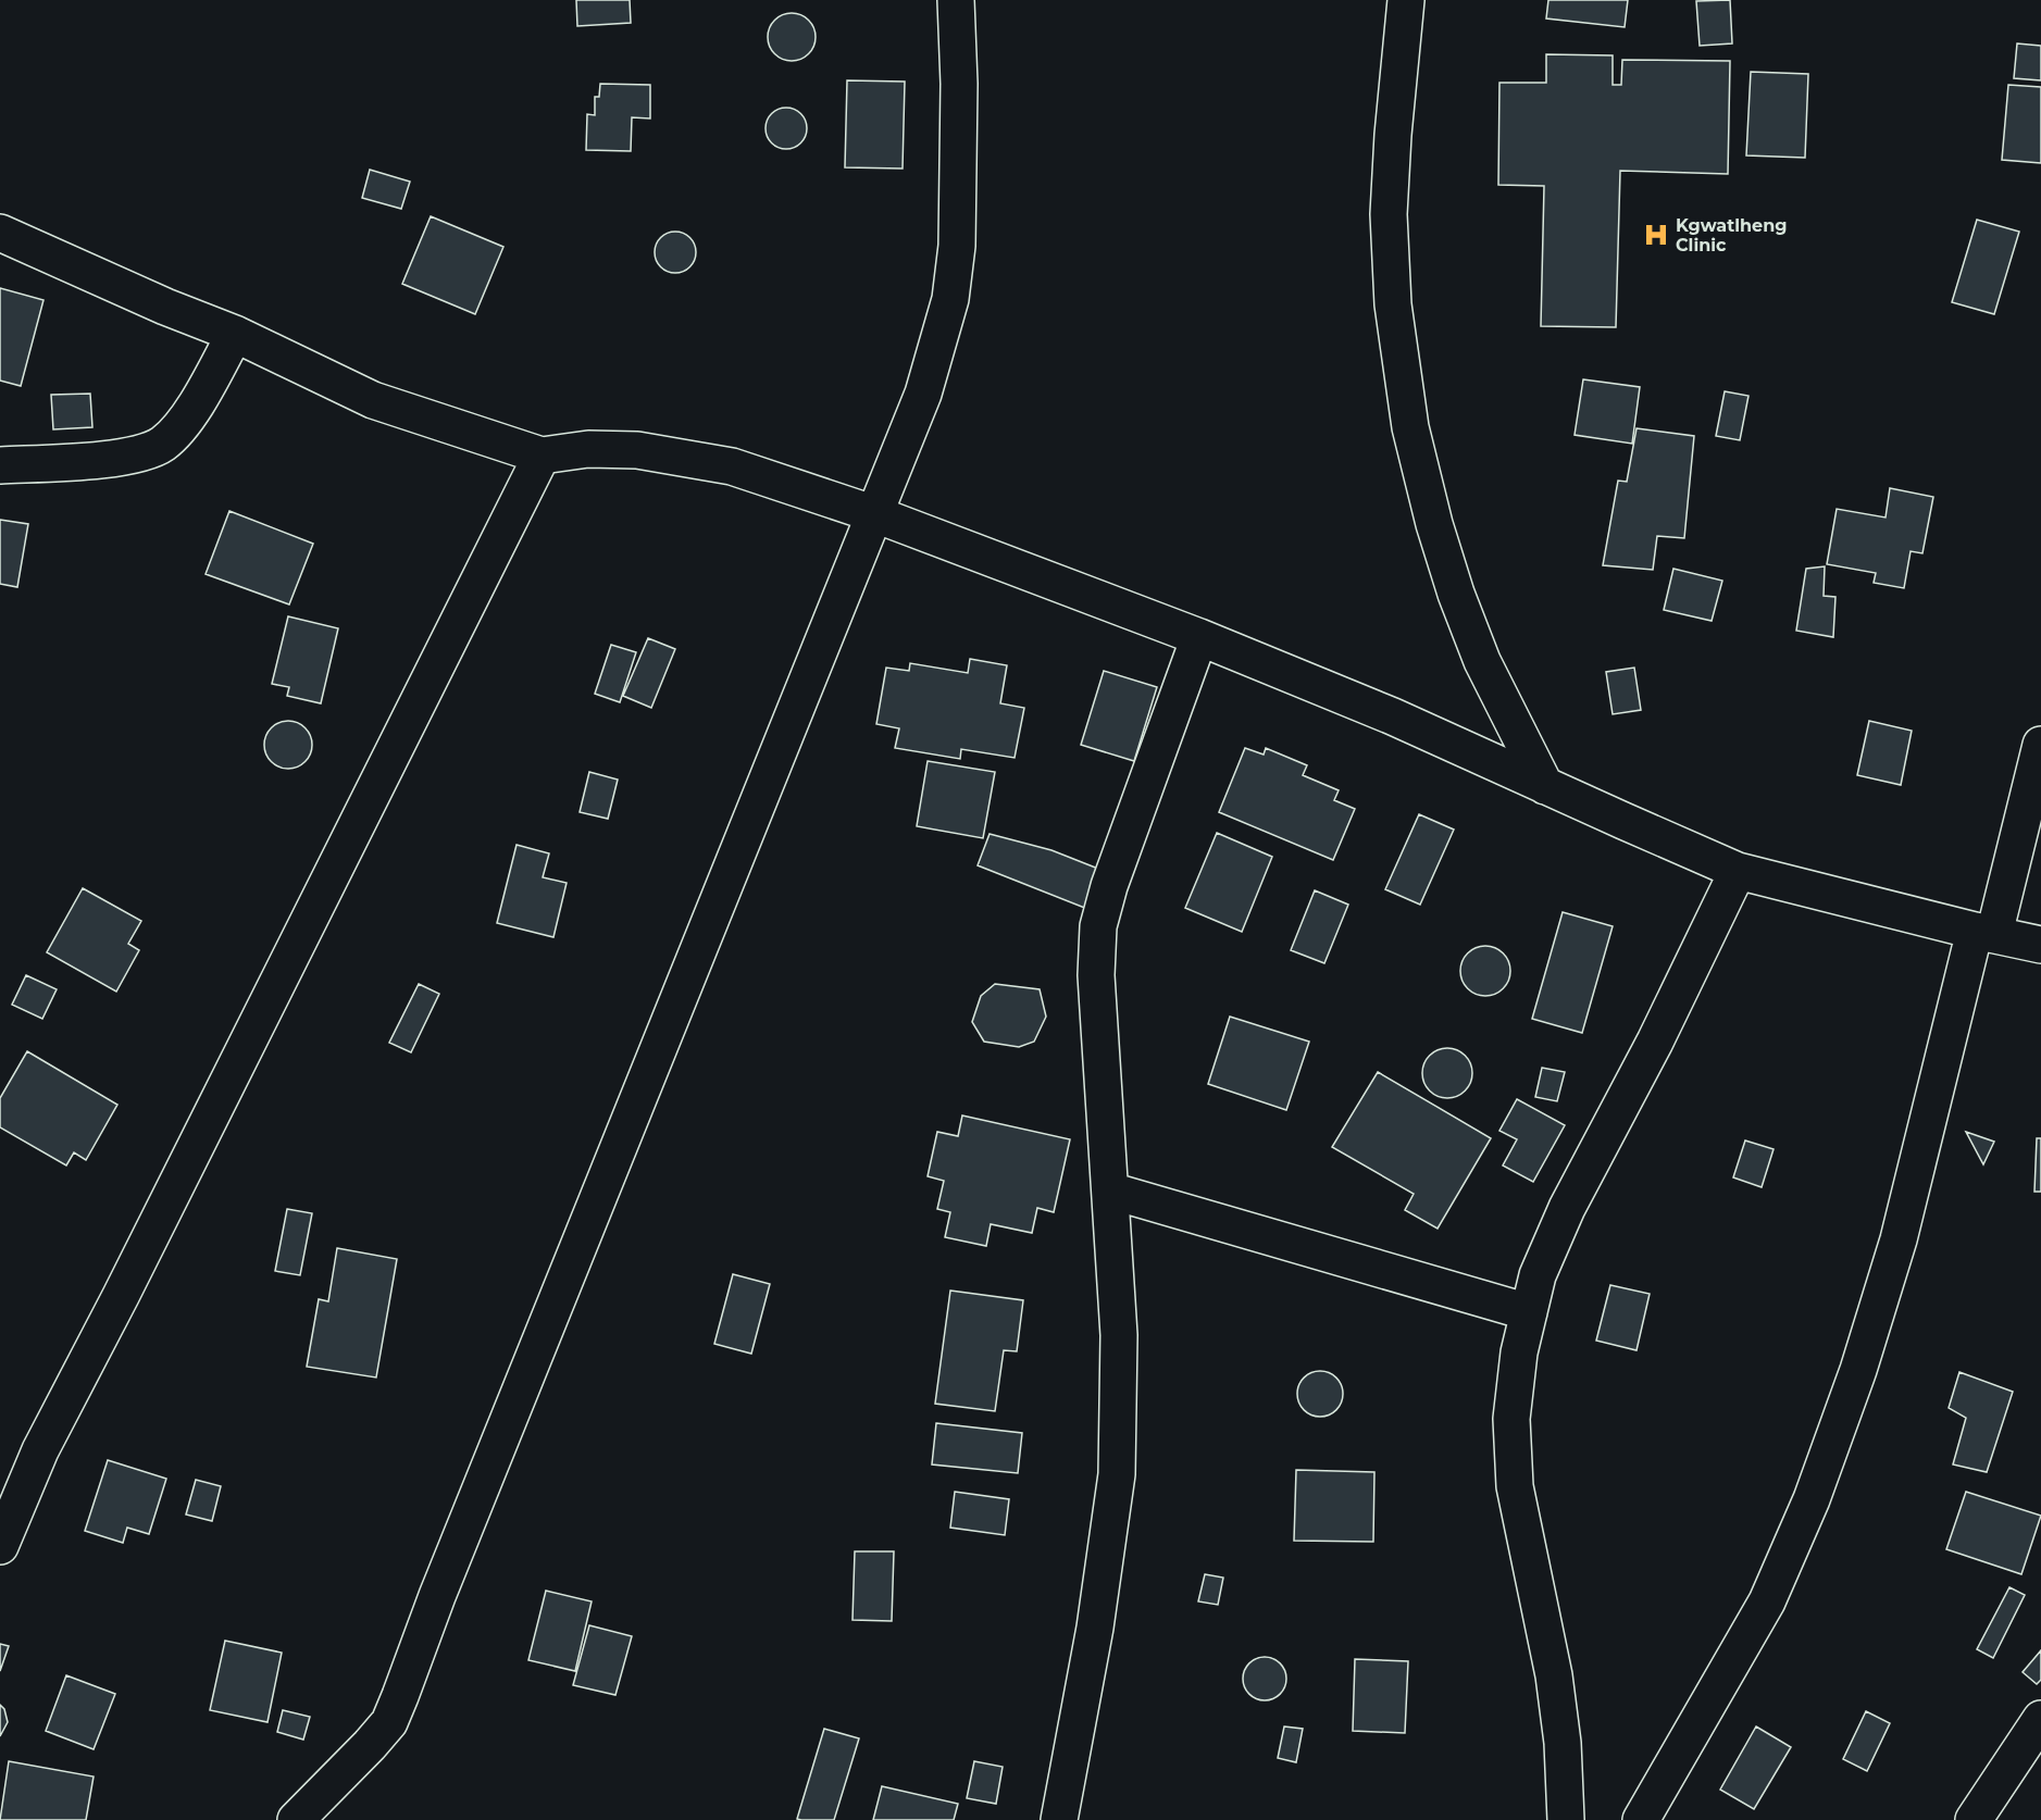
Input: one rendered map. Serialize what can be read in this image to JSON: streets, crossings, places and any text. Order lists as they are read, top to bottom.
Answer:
{
  "places": {
    "hospital": ["Kgwatlheng Clinic"]
  }
}
